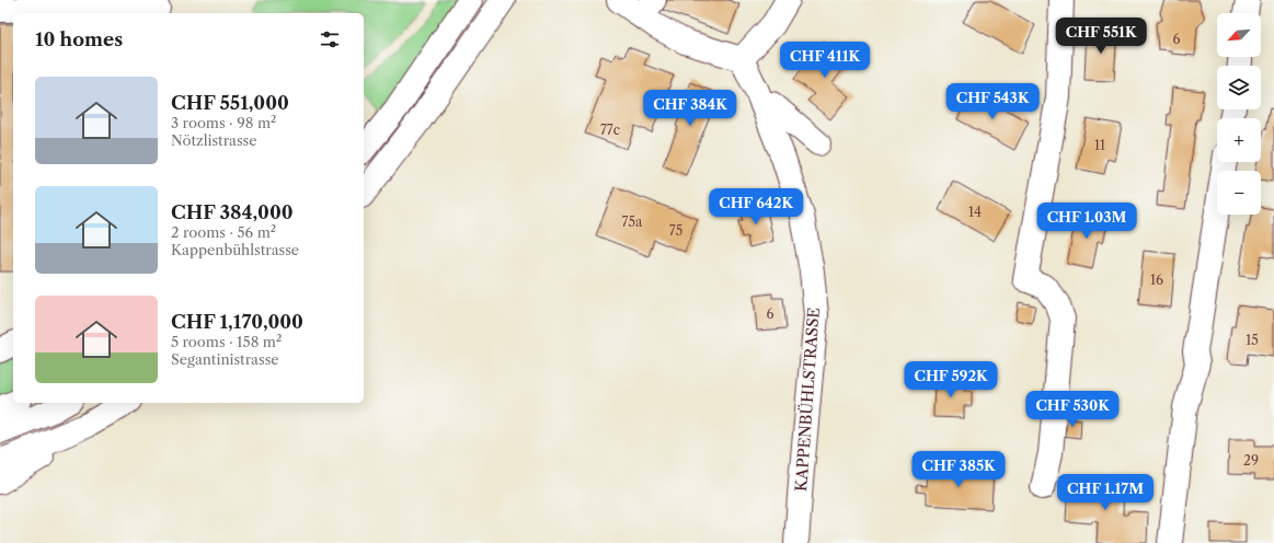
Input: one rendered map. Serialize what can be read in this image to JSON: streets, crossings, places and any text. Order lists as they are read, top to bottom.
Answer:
{
  "streets": {
    "street": ["KAPPENBÜHLSTRASSE"]
  },
  "house_numbers": [
    "6",
    "77c",
    "11",
    "14",
    "75a",
    "75",
    "16",
    "6",
    "15",
    "29"
  ],
  "north": "bottom left",
  "page": {
    "map_buttons": ["+", "−"],
    "heading": "10 homes",
    "price": [
      "CHF 551K",
      "CHF 411K",
      "CHF 543K",
      "CHF 384K",
      "CHF 642K",
      "CHF 1.03M",
      "CHF 592K",
      "CHF 530K",
      "CHF 385K",
      "CHF 1.17M"
    ],
    "list": [
      {
        "name": "CHF 551,000",
        "note": "3 rooms · 98 m² · Nötzlistrasse"
      },
      {
        "name": "CHF 384,000",
        "note": "2 rooms · 56 m² · Kappenbühlstrasse"
      },
      {
        "name": "CHF 1,170,000",
        "note": "5 rooms · 158 m² · Segantinistrasse"
      }
    ]
  }
}
